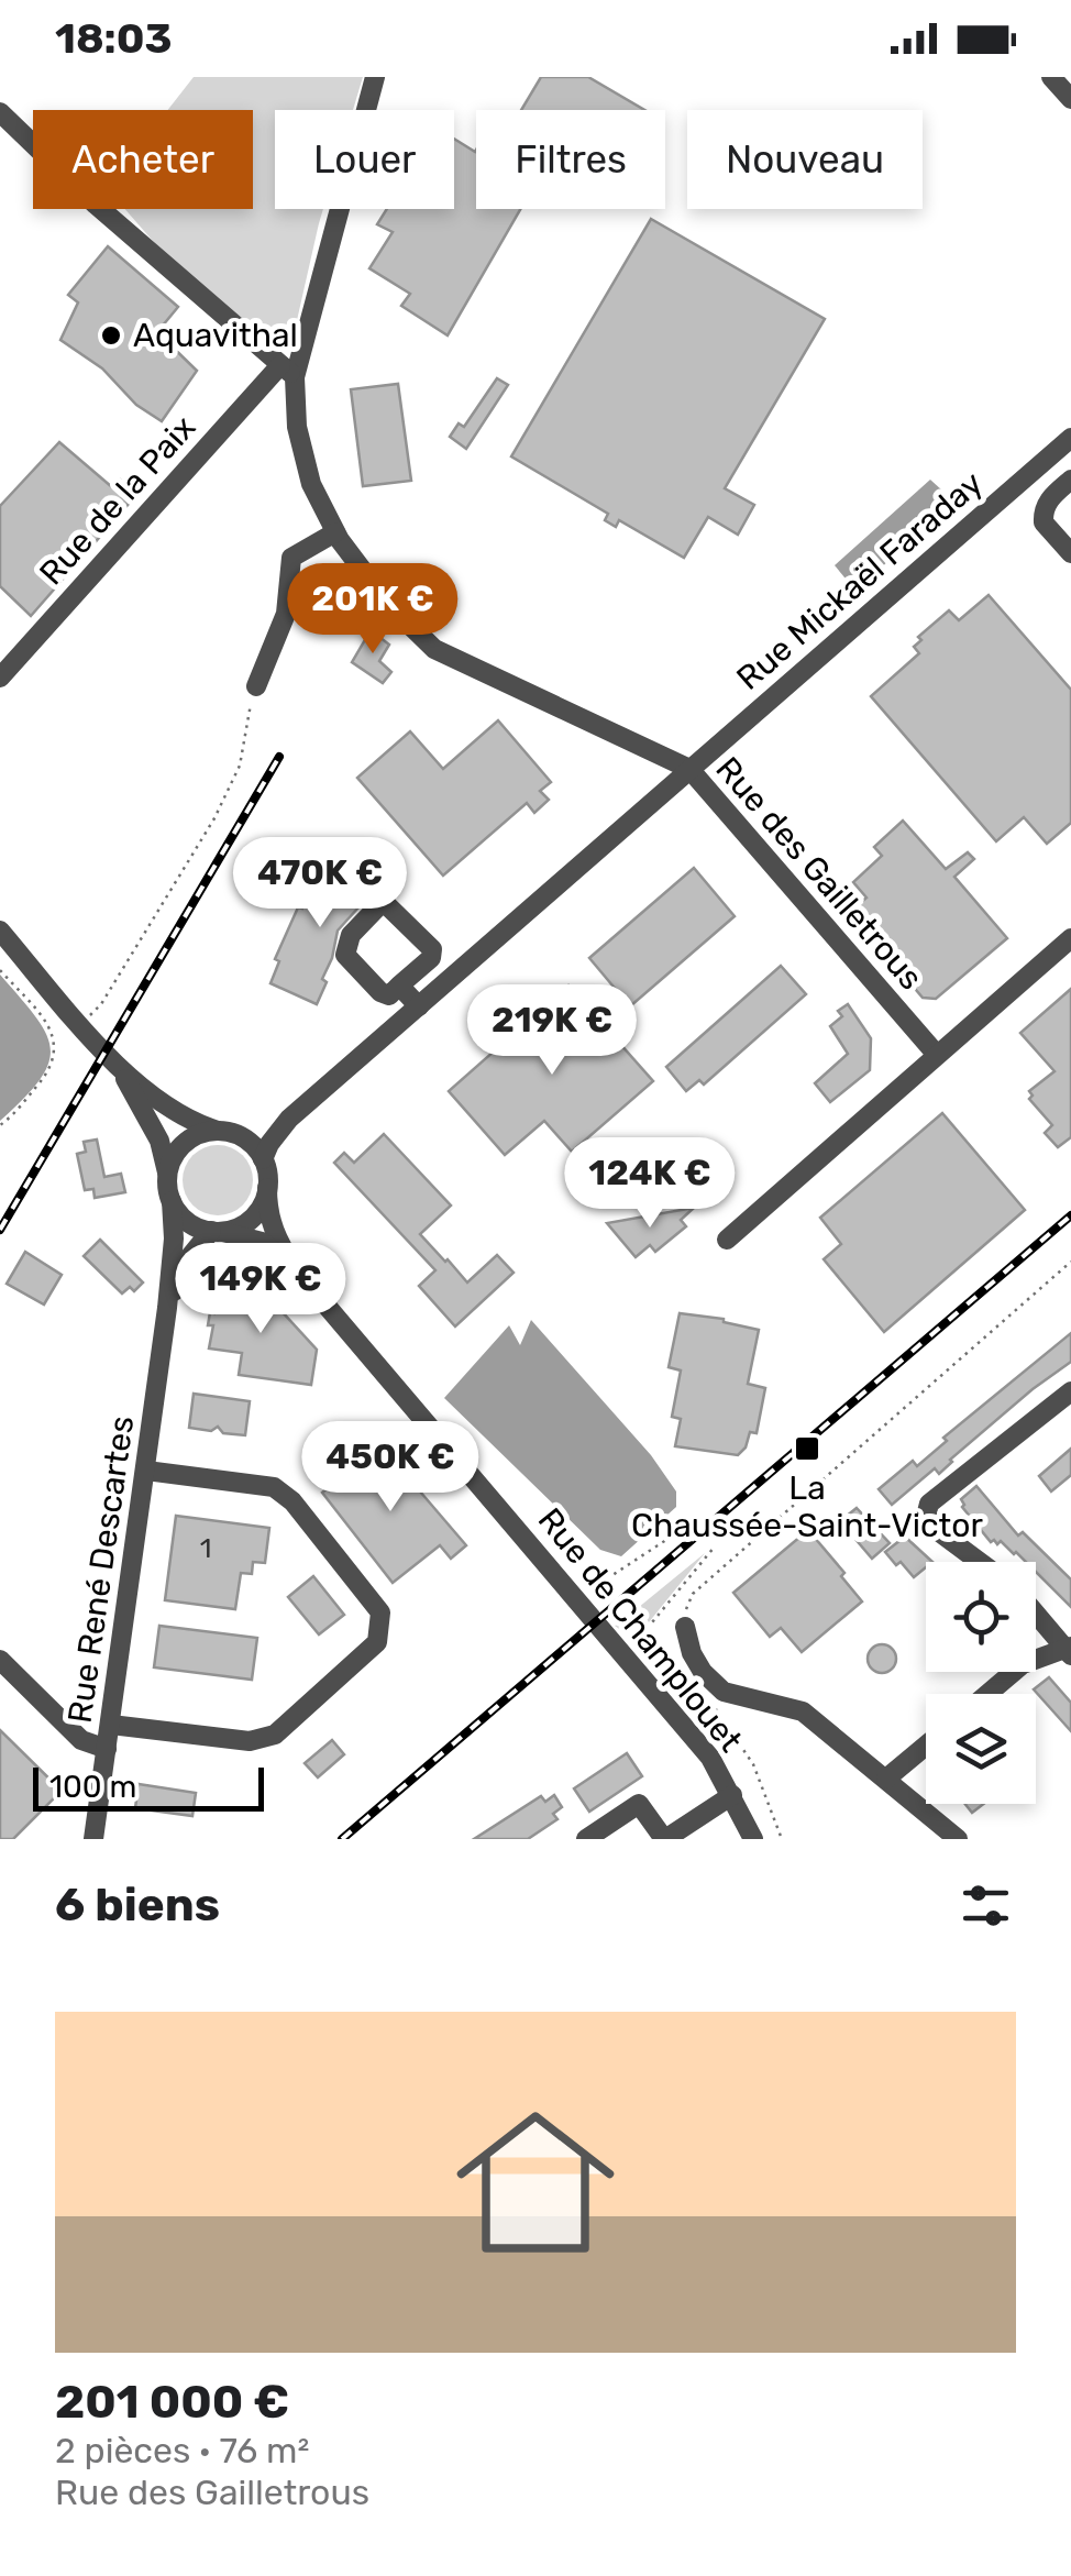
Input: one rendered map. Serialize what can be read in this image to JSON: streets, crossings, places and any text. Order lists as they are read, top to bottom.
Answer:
{
  "streets": {
    "street": [
      "Rue de la Paix",
      "Rue Mickaël Faraday",
      "Rue des Gailletrous",
      "Rue René Descartes",
      "Rue de Champlouet"
    ]
  },
  "crossings": [
    ["Rue de la Paix", "Rue des Gailletrous"],
    ["Rue Mickaël Faraday", "Rue des Gailletrous"],
    ["Rue René Descartes", "Rue de Champlouet"]
  ],
  "places": {
    "other": ["Aquavithal"],
    "transit": ["La Chaussée-Saint-Victor"]
  },
  "house_numbers": ["1"],
  "scale_bar": "100 m",
  "page": {
    "status": "18:03",
    "chip": [
      "Acheter",
      "Louer",
      "Filtres",
      "Nouveau"
    ],
    "price": [
      "201K €",
      "470K €",
      "219K €",
      "124K €",
      "149K €",
      "450K €"
    ],
    "scale": "100 m",
    "heading": "6 biens",
    "list": [
      {
        "name": "201 000 €",
        "note": "2 pièces · 76 m² · Rue des Gailletrous"
      }
    ]
  }
}
